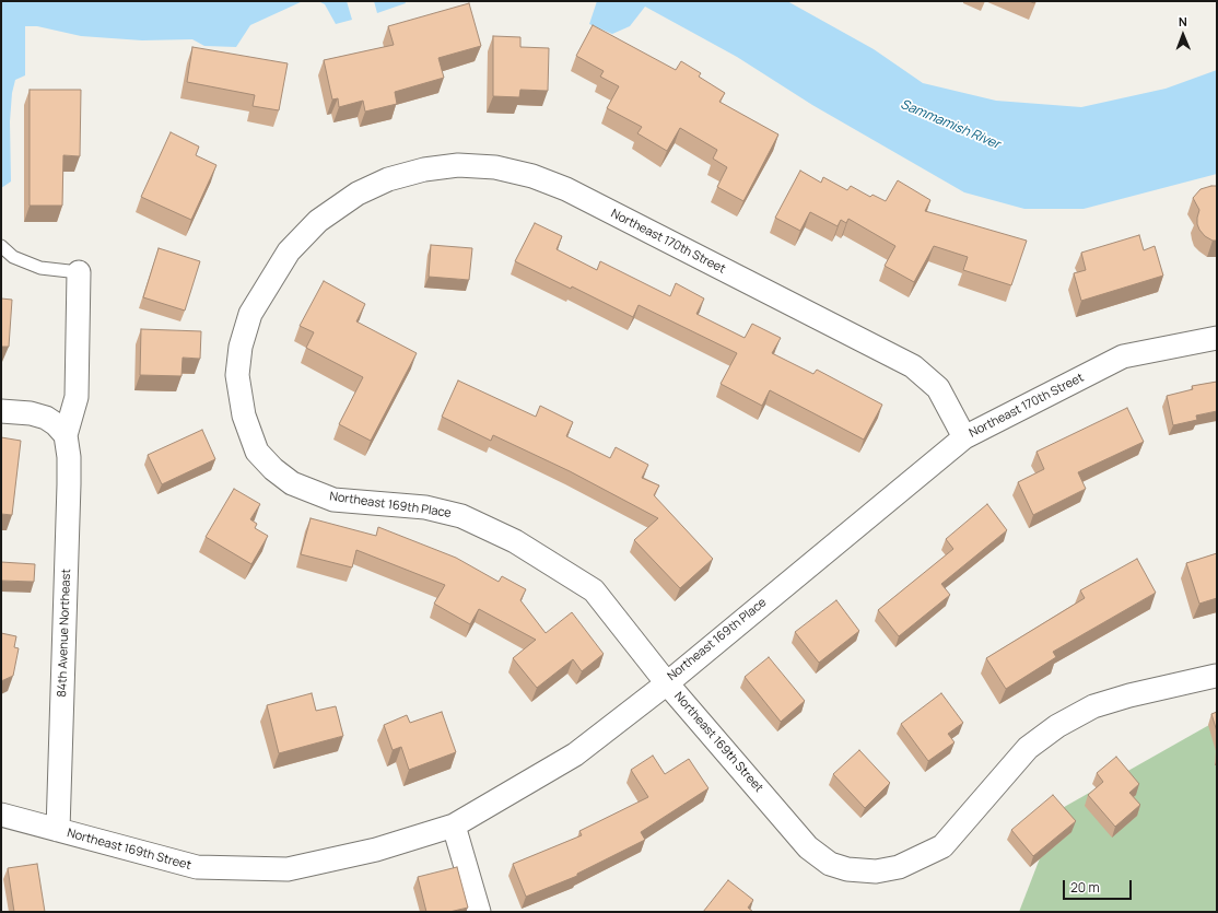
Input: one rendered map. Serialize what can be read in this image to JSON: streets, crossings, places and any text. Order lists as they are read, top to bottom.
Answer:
{
  "streets": {
    "street": [
      "Northeast 170th Street",
      "Northeast 169th Place",
      "84th Avenue Northeast",
      "Northeast 169th Street"
    ]
  },
  "crossings": [
    ["Northeast 170th Street", "Northeast 169th Place"],
    ["Northeast 169th Place", "Northeast 169th Street"],
    ["84th Avenue Northeast", "Northeast 169th Street"]
  ],
  "water": ["Sammamish River"],
  "scale_bar": "20 m",
  "north": "top"
}
